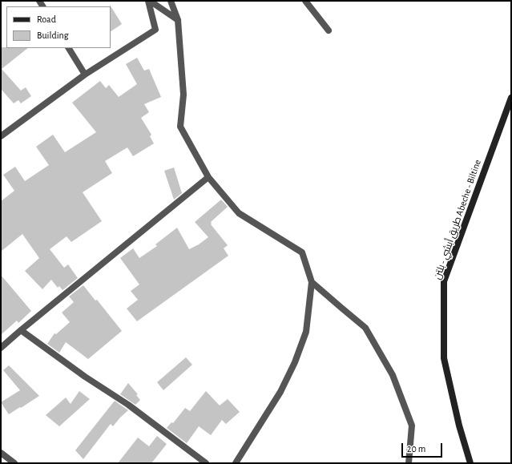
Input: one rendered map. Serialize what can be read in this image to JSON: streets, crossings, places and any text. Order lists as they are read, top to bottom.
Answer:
{
  "streets": {
    "main road": ["طريق أبشي - بلتن Abeche - Biltine"]
  },
  "legend": ["Road", "Building"],
  "scale_bar": "20 m"
}
